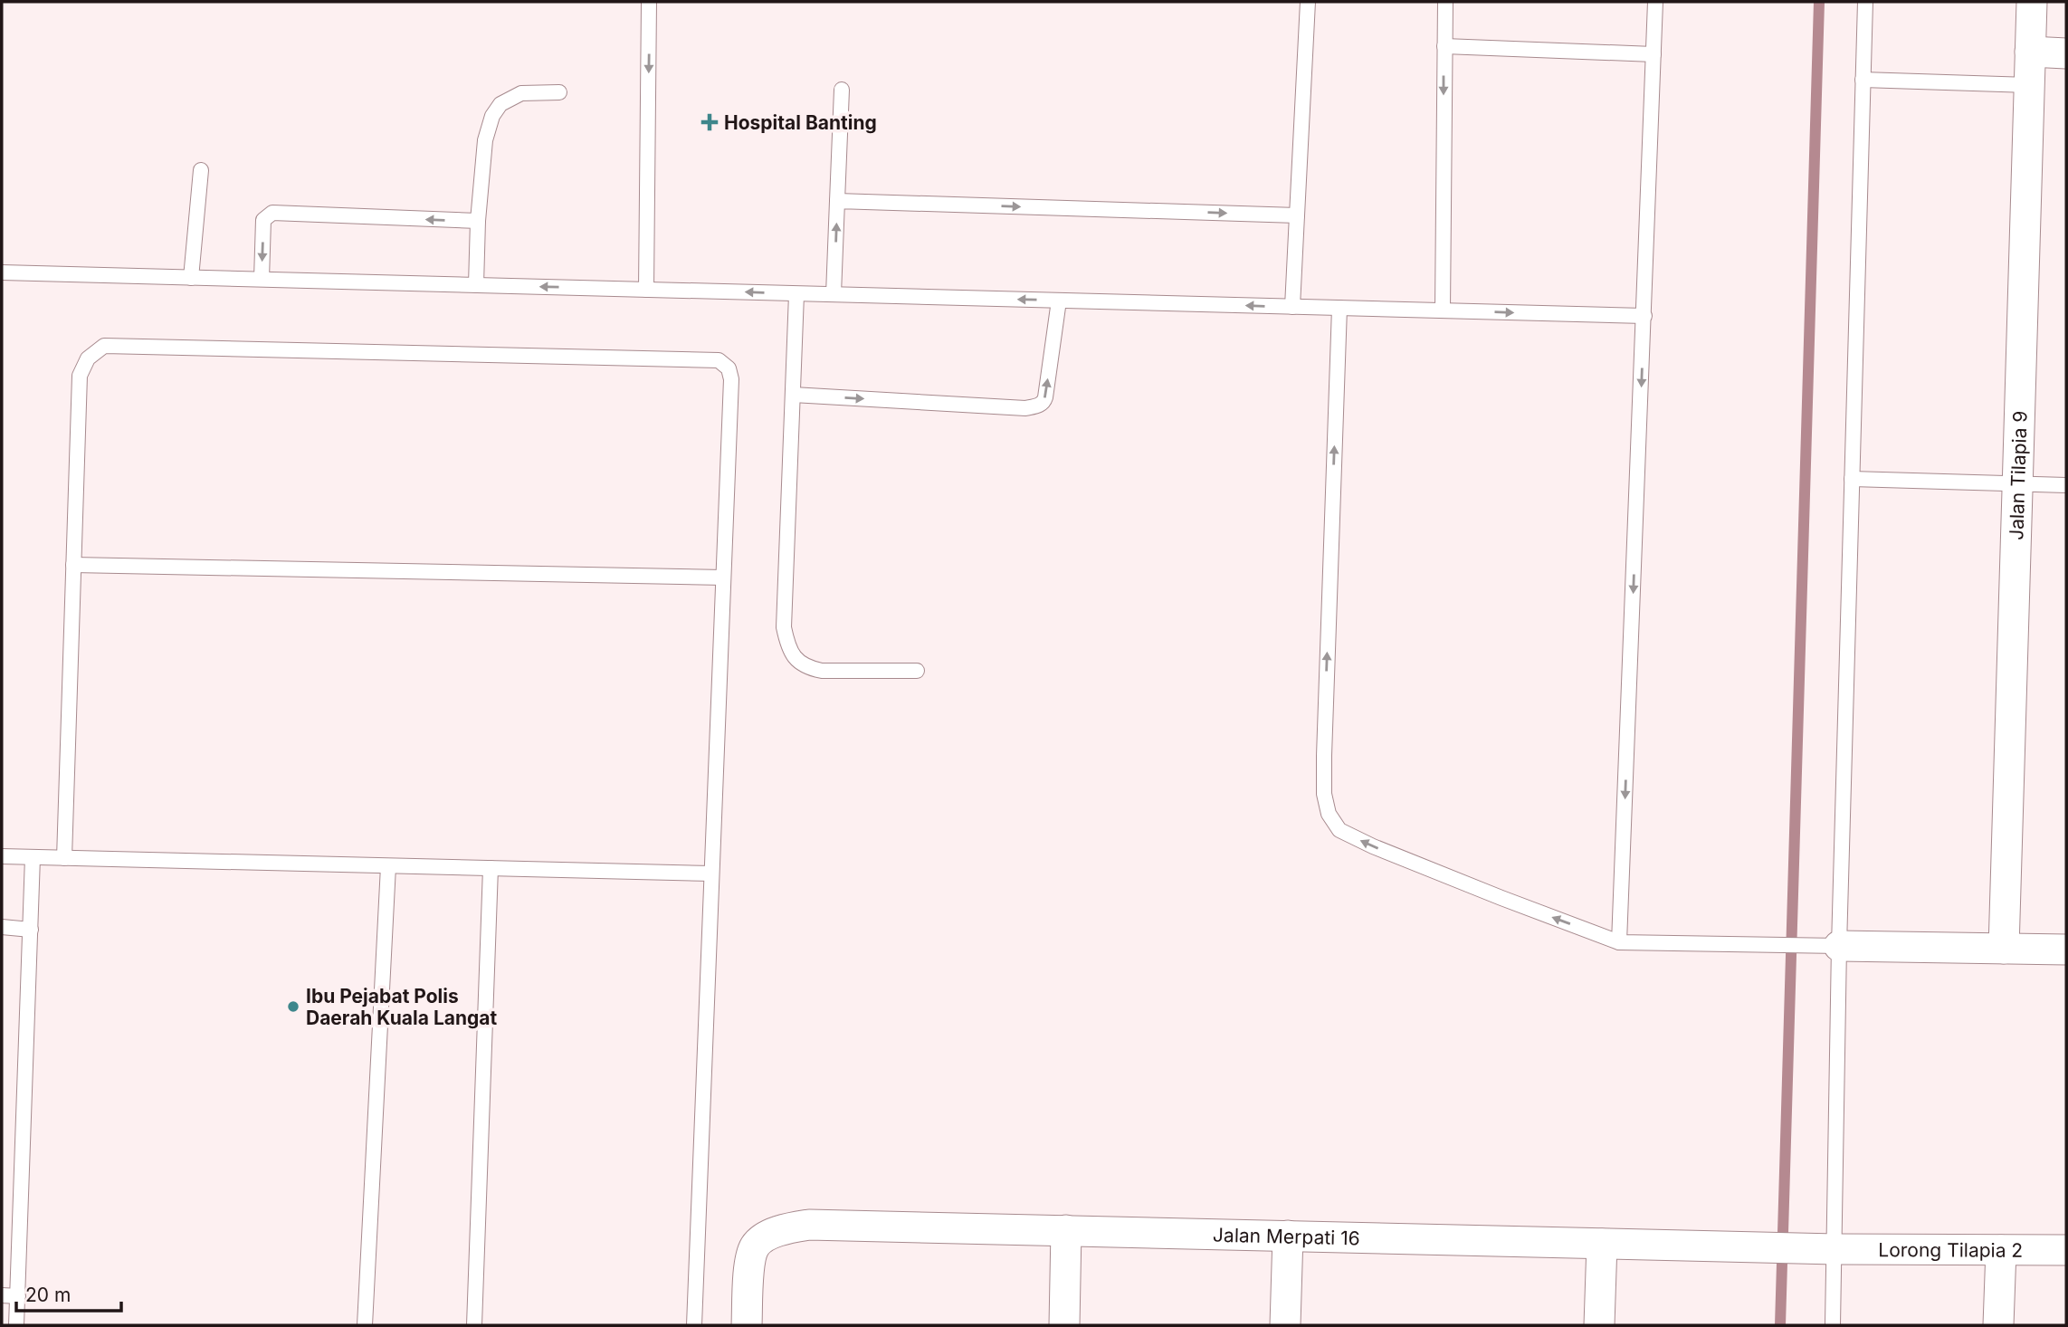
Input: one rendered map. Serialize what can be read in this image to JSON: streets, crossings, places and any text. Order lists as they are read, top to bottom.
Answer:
{
  "streets": {
    "street": ["Jalan Tilapia 9", "Jalan Merpati 16", "Lorong Tilapia 2"]
  },
  "crossings": [
    ["Jalan Merpati 16", "Lorong Tilapia 2"]
  ],
  "places": {
    "health": ["Hospital Banting"],
    "other": ["Ibu Pejabat Polis Daerah Kuala Langat"]
  },
  "scale_bar": "20 m"
}
